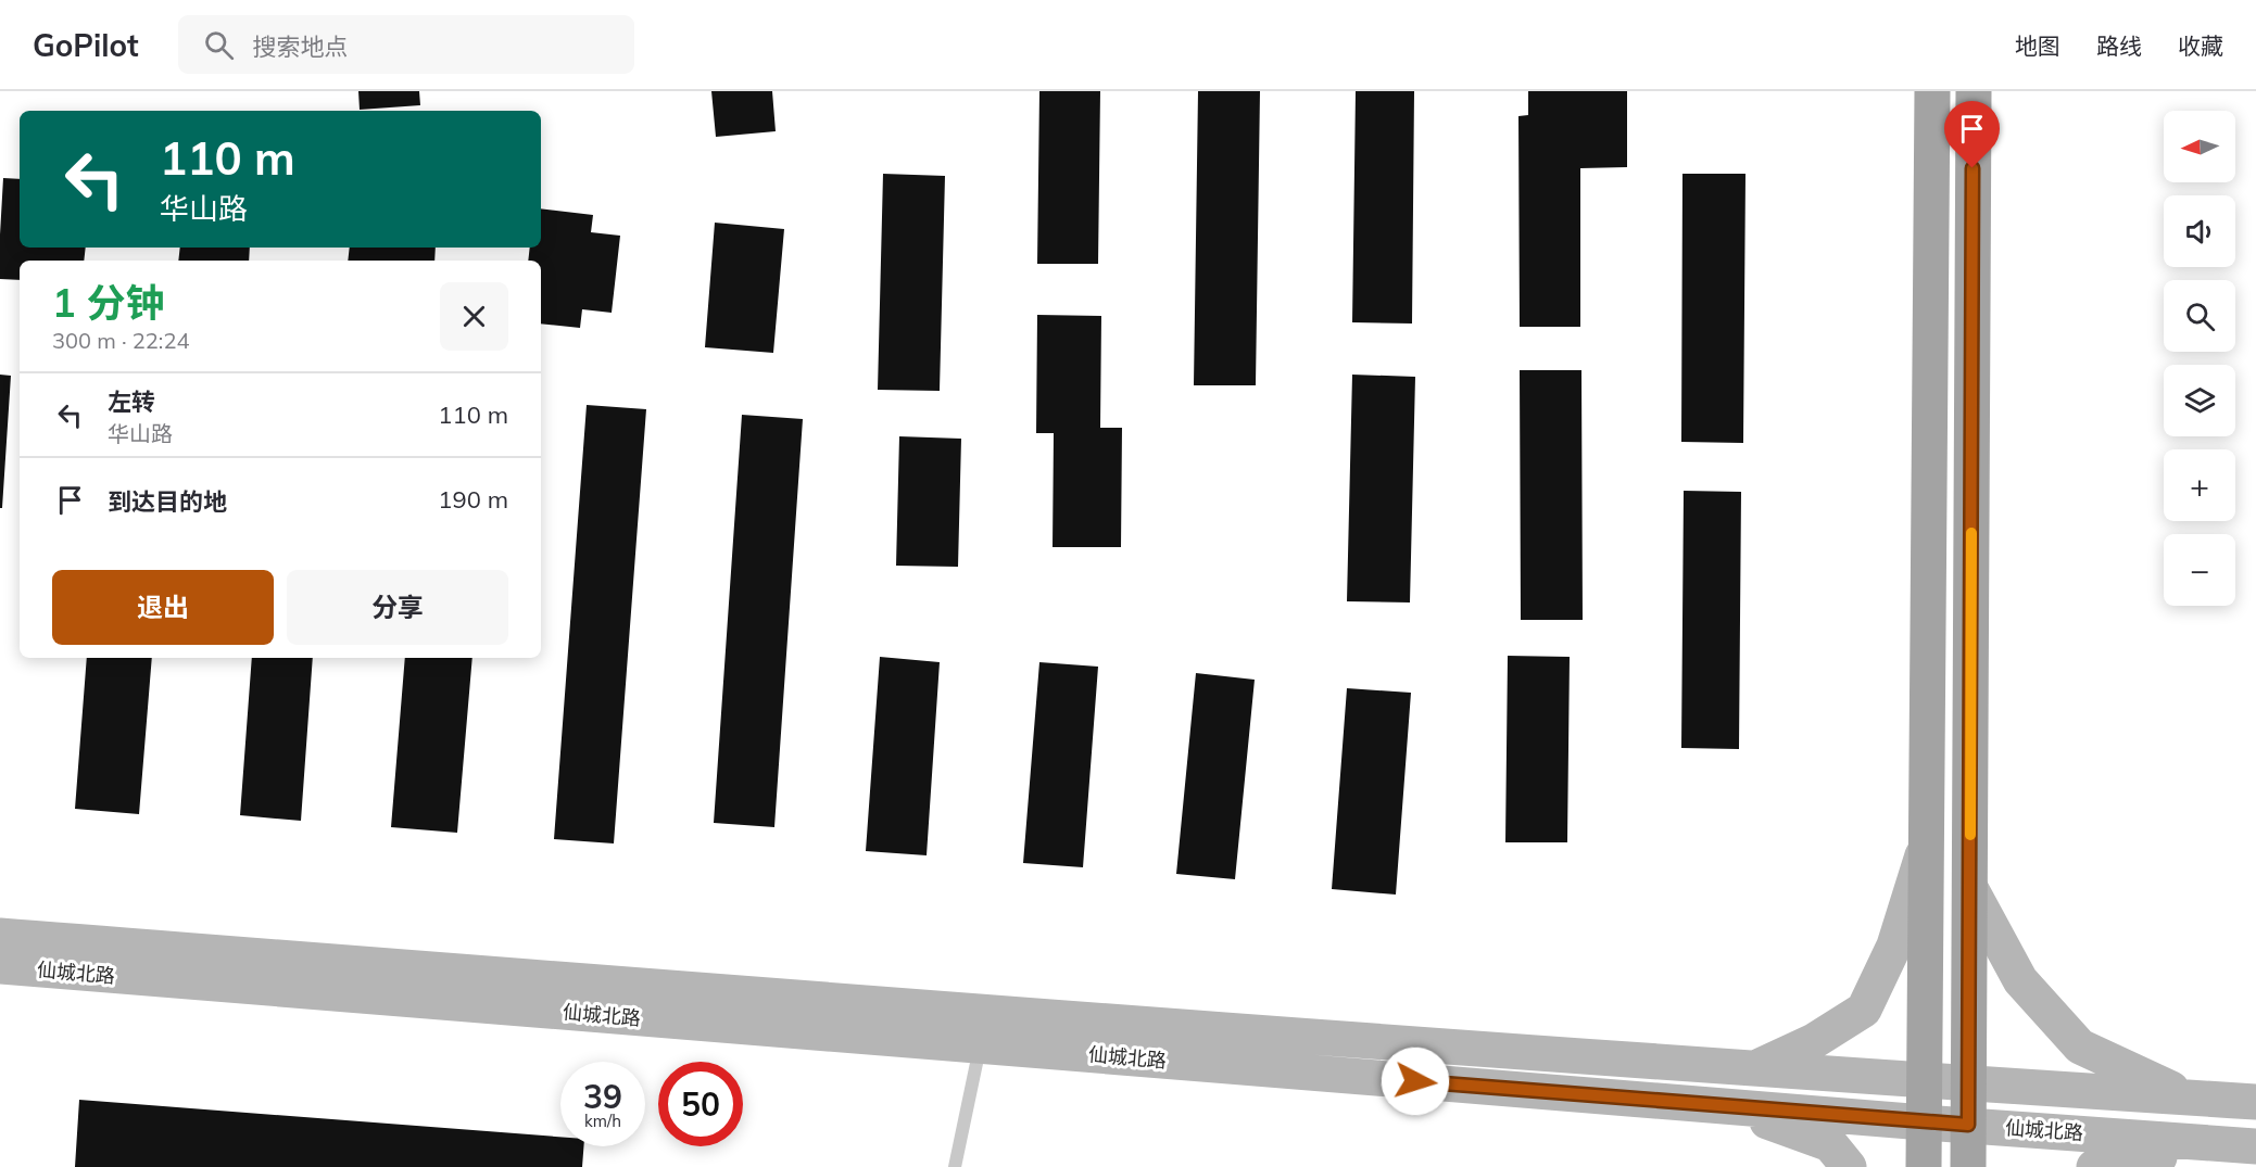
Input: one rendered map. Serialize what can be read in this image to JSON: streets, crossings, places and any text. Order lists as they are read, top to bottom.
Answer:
{
  "streets": {
    "main road": ["仙城北路"]
  },
  "north": "left",
  "page": {
    "header": "GoPilot",
    "search": "搜索地点",
    "nav": ["地图", "路线", "收藏"],
    "map_buttons": ["+", "−"],
    "turn": ["110 m", "华山路"],
    "heading": ["1 分钟", "300 m · 22:24"],
    "list": [
      {
        "name": "左转",
        "note": "华山路",
        "value": "110 m"
      },
      {
        "name": "到达目的地",
        "value": "190 m"
      }
    ],
    "buttons": ["退出", "分享"],
    "speed": "39 km/h",
    "limit": "50"
  }
}
